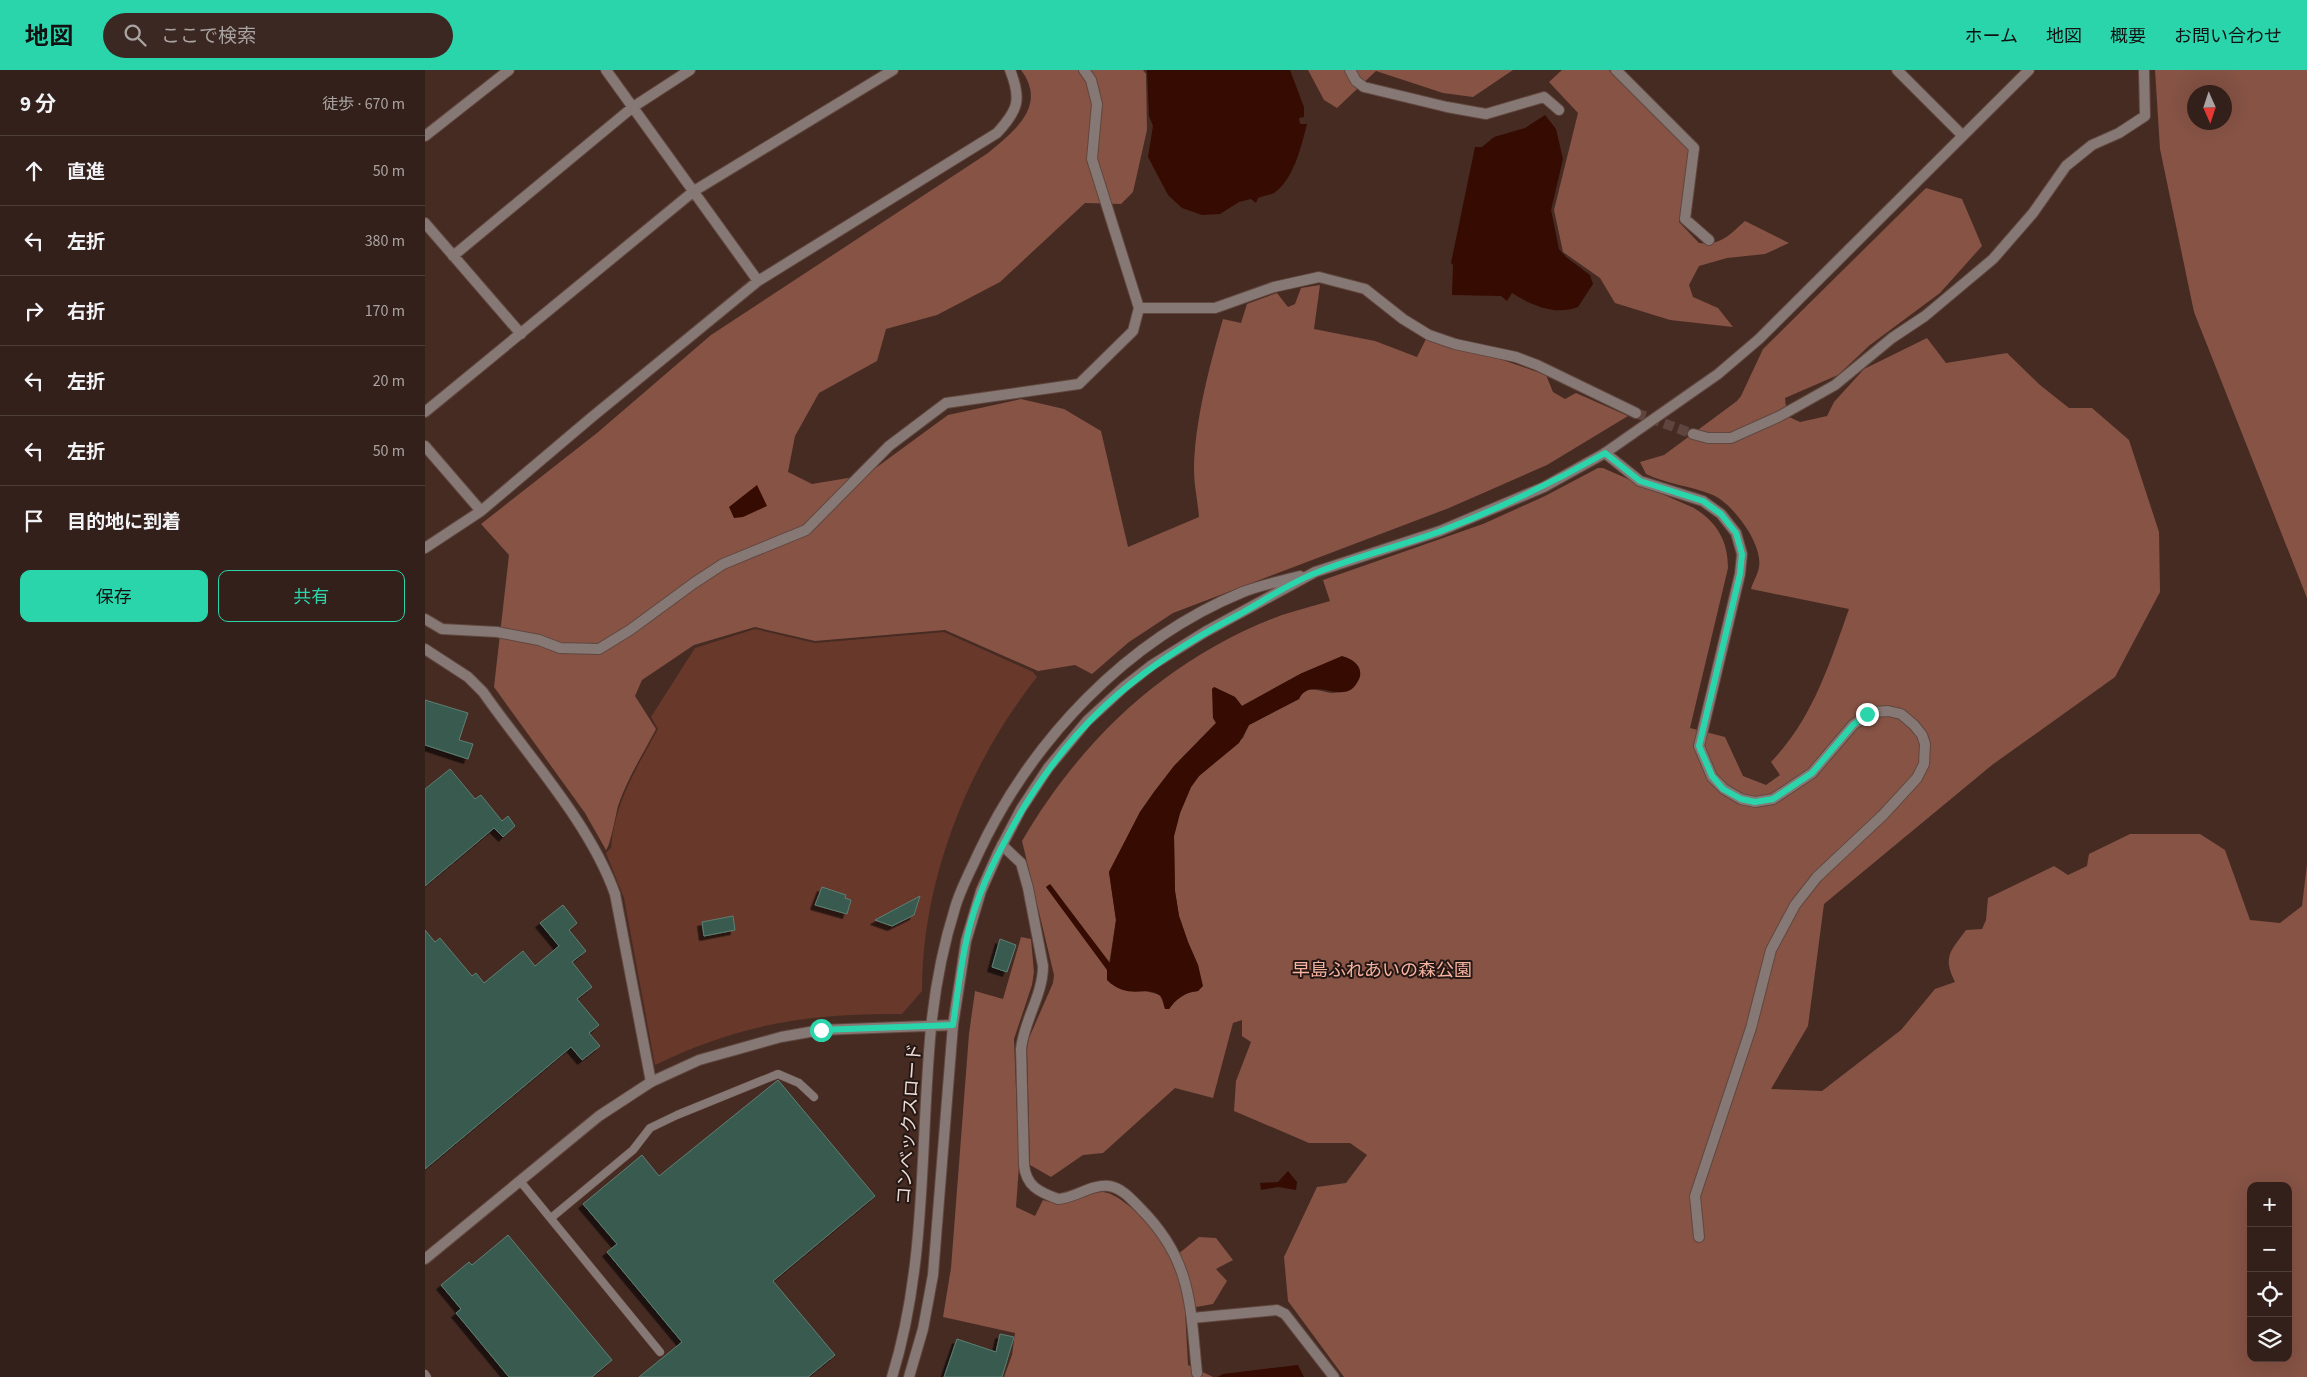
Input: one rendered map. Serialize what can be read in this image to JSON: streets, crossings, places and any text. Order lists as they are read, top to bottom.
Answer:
{
  "streets": {
    "street": ["コンベックスロード"]
  },
  "parks": ["早島ふれあいの森公園"],
  "north": "bottom",
  "page": {
    "header": "地図",
    "search": "ここで検索",
    "nav": [
      "ホーム",
      "地図",
      "概要",
      "お問い合わせ"
    ],
    "heading": ["9 分", "徒歩 · 670 m"],
    "list": [
      ["直進", "50 m"],
      ["左折", "380 m"],
      ["右折", "170 m"],
      ["左折", "20 m"],
      ["左折", "50 m"],
      "目的地に到着"
    ],
    "buttons": ["保存", "共有"],
    "map_buttons": ["+", "−"]
  }
}
